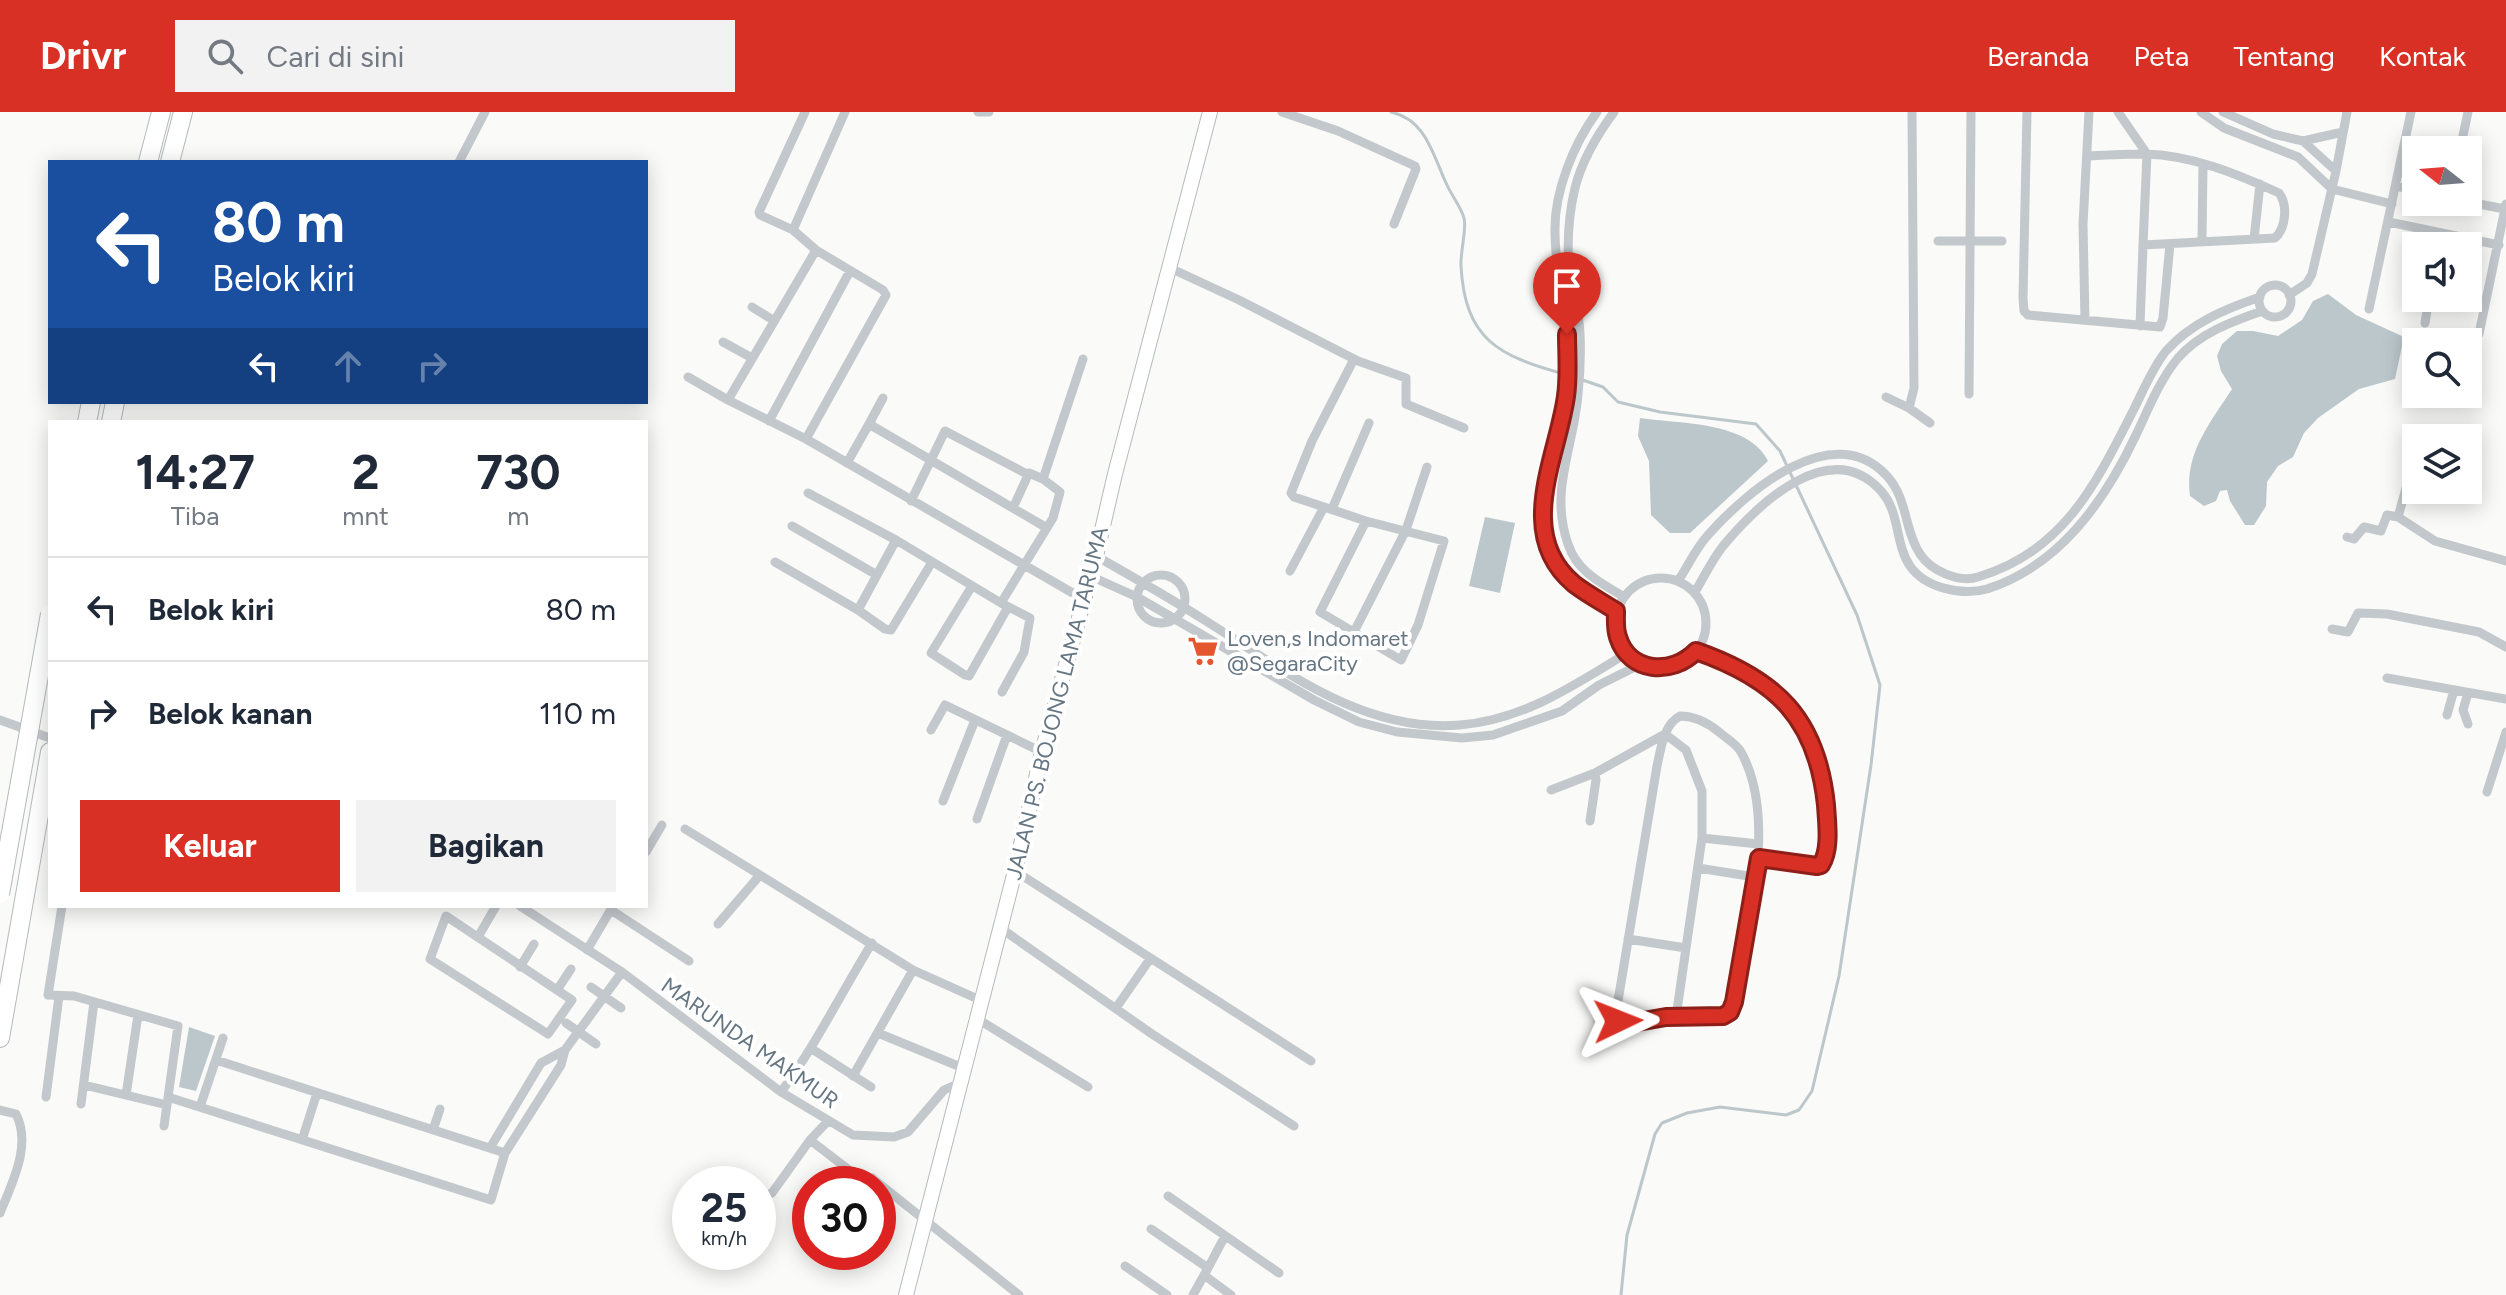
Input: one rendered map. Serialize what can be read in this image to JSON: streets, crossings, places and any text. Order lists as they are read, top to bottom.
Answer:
{
  "streets": {
    "main road": ["JALAN PS. BOJONG LAMA TARUMA"],
    "street": ["MARUNDA MAKMUR"]
  },
  "crossings": [
    ["JALAN PS. BOJONG LAMA TARUMA", "MARUNDA MAKMUR"]
  ],
  "places": {
    "supermarket": ["Loven,s Indomaret @SegaraCity"]
  },
  "north": "left",
  "page": {
    "header": "Drivr",
    "search": "Cari di sini",
    "nav": [
      "Beranda",
      "Peta",
      "Tentang",
      "Kontak"
    ],
    "turn": ["80 m", "Belok kiri"],
    "eta": [
      "14:27",
      "Tiba",
      "2",
      "mnt",
      "730",
      "m"
    ],
    "list": [
      {
        "name": "Belok kiri",
        "value": "80 m"
      },
      {
        "name": "Belok kanan",
        "value": "110 m"
      }
    ],
    "buttons": ["Keluar", "Bagikan"],
    "speed": "25 km/h",
    "limit": "30"
  }
}
